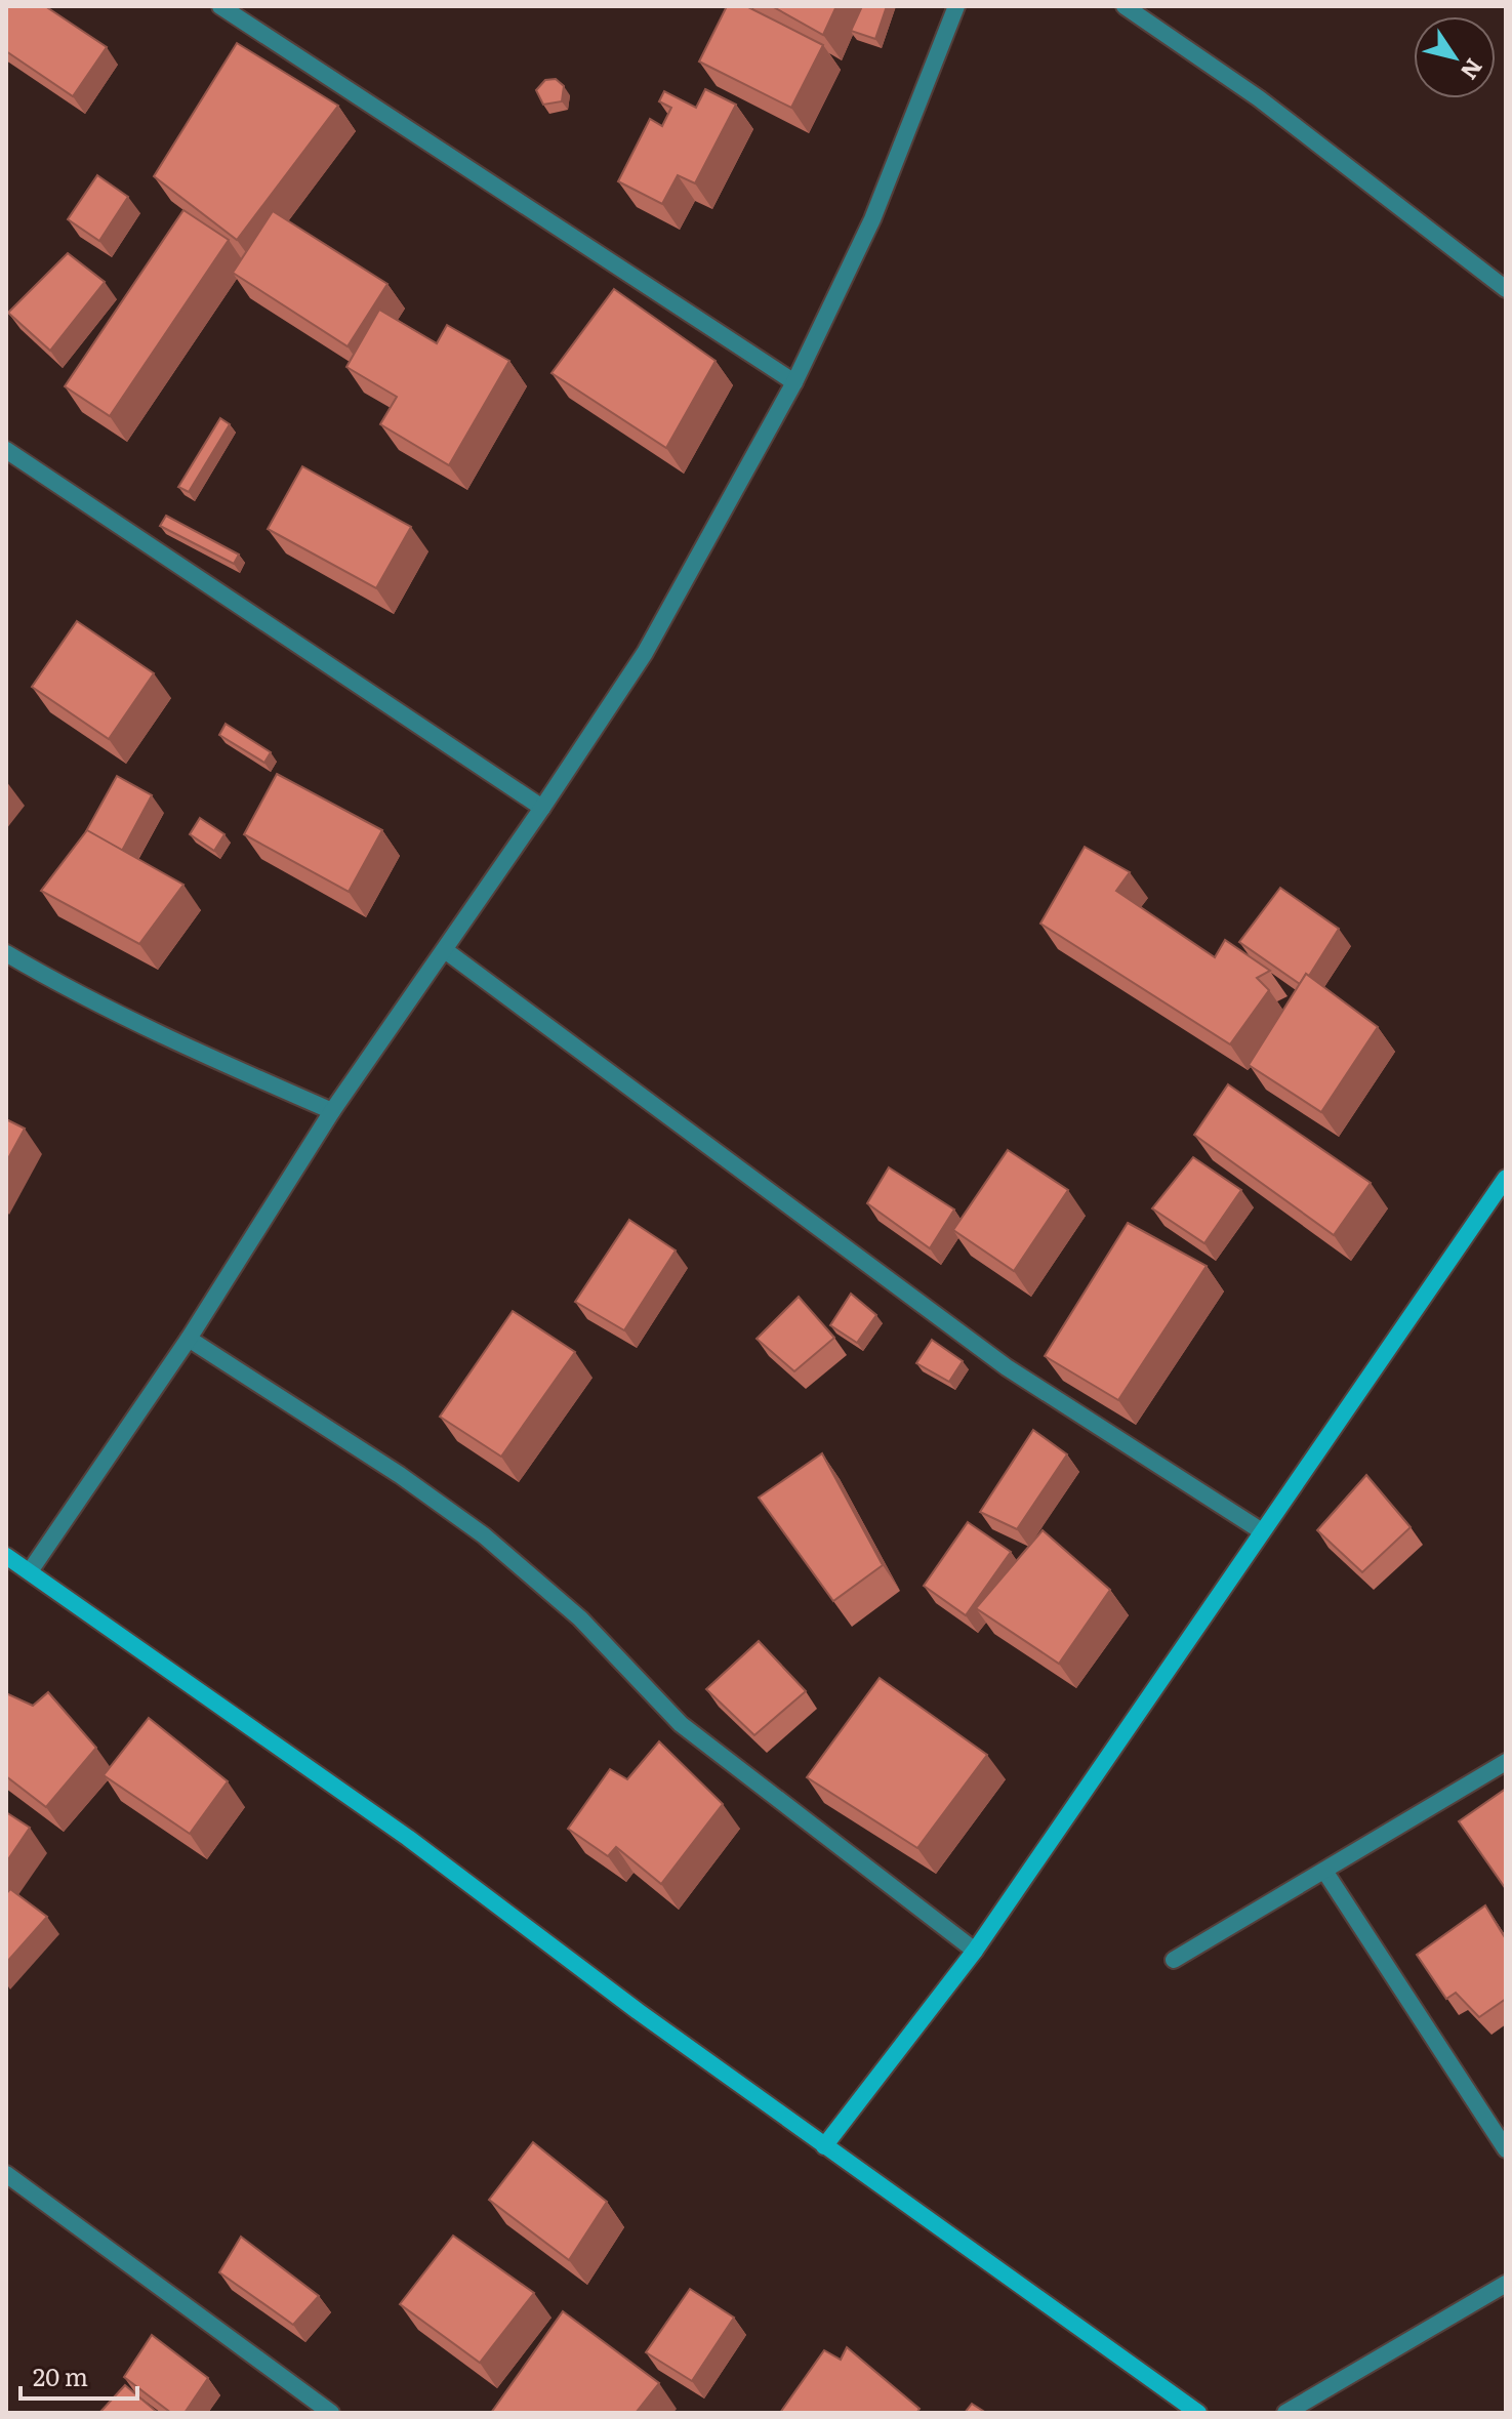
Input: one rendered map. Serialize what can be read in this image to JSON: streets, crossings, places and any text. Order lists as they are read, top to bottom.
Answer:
{
  "scale_bar": "20 m",
  "north": "bottom right"
}
